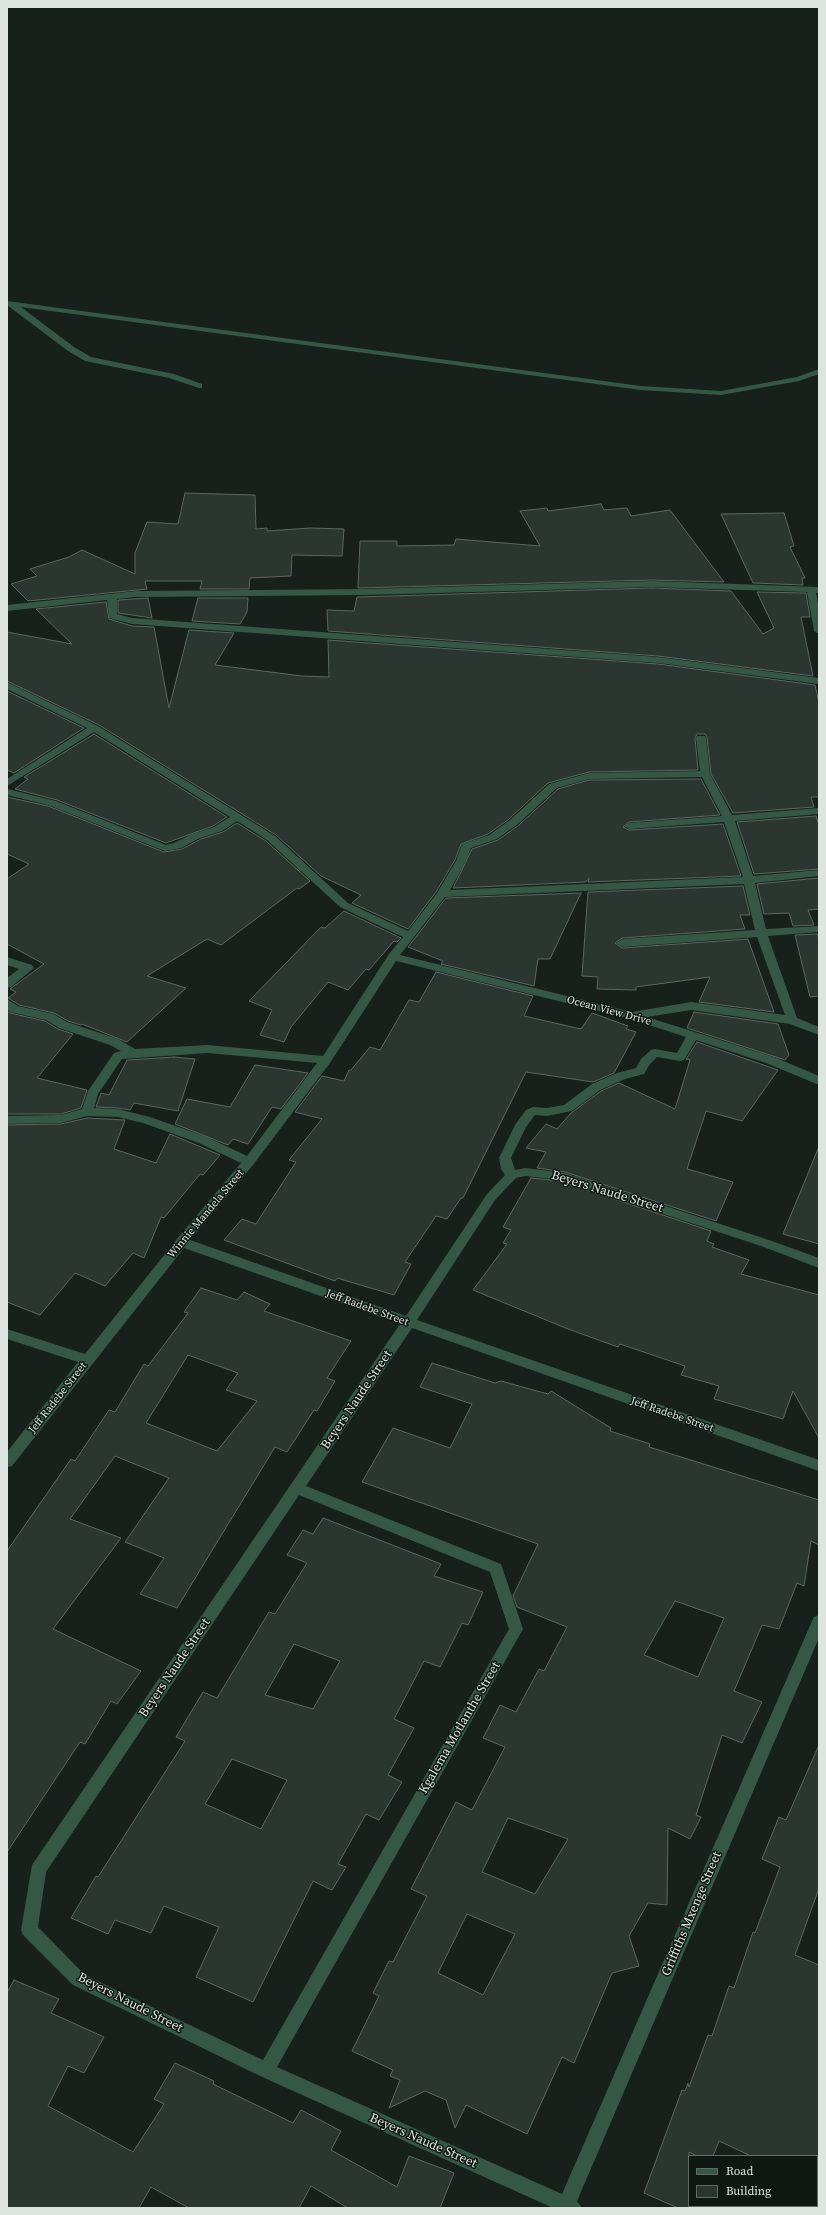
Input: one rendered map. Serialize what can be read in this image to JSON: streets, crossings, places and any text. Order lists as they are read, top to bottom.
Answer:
{
  "streets": {
    "street": [
      "Ocean View Drive",
      "Beyers Naude Street",
      "Winnie Mandela Street",
      "Jeff Radebe Street",
      "Kgalema Motlanthe Street",
      "Griffiths Mxenge Street"
    ]
  },
  "crossings": [
    ["Ocean View Drive", "Winnie Mandela Street"],
    ["Beyers Naude Street", "Jeff Radebe Street"],
    ["Beyers Naude Street", "Kgalema Motlanthe Street"],
    ["Beyers Naude Street", "Griffiths Mxenge Street"],
    ["Winnie Mandela Street", "Jeff Radebe Street"]
  ],
  "legend": ["Road", "Building"]
}
